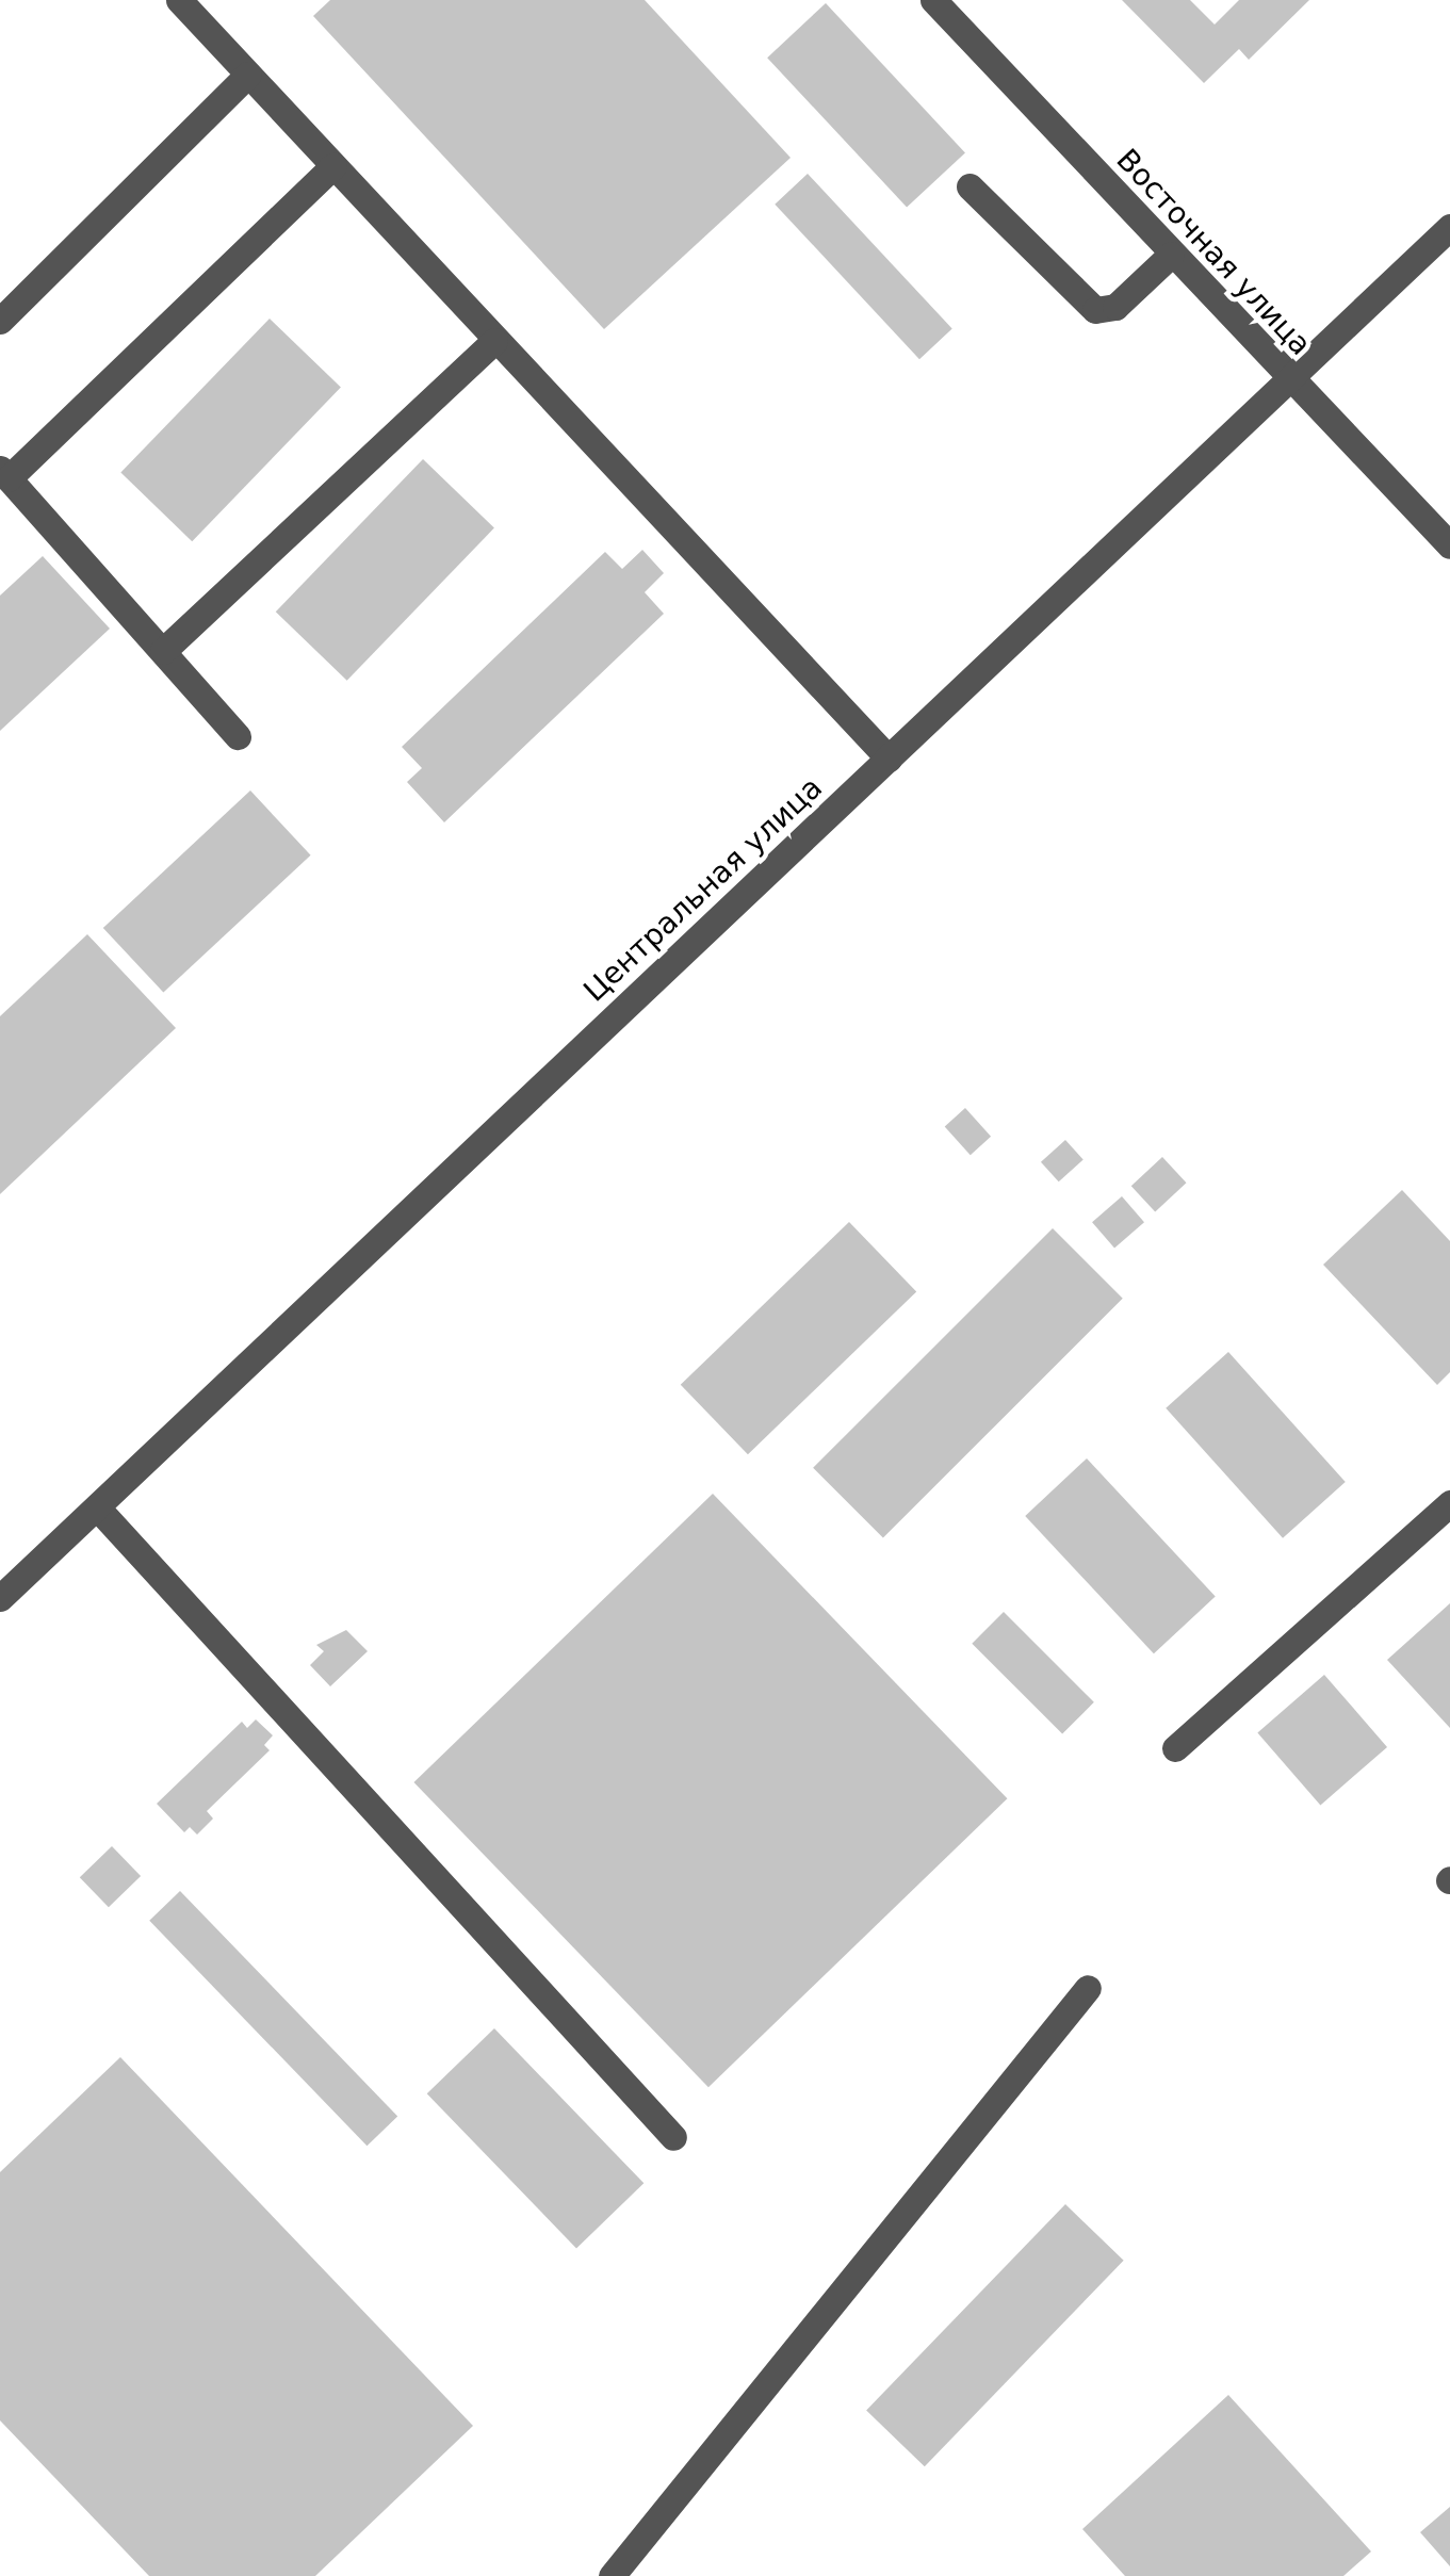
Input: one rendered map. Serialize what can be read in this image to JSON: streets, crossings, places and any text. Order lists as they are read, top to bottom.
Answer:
{
  "streets": {
    "street": ["Восточная улица", "Центральная улица"]
  },
  "crossings": [
    ["Восточная улица", "Центральная улица"]
  ]
}
